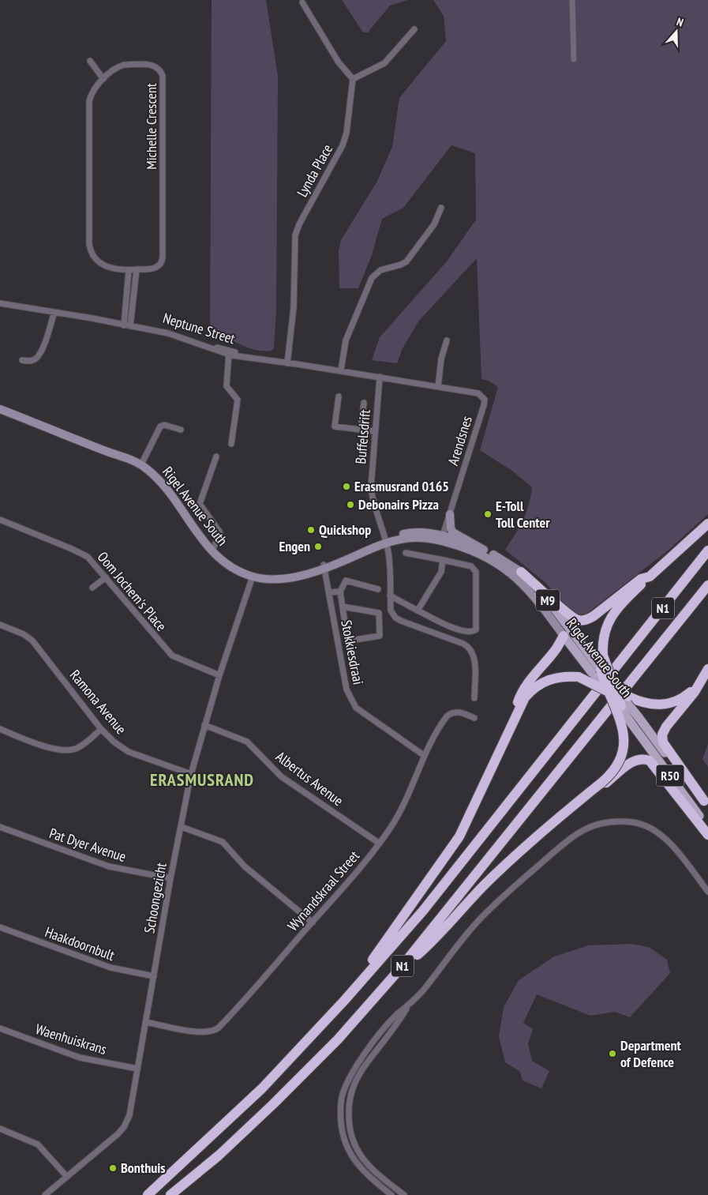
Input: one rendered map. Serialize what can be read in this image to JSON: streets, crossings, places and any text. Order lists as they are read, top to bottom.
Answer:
{
  "streets": {
    "highway": ["N1"],
    "main road": ["Rigel Avenue South", "M9", "R50"],
    "street": [
      "Michelle Crescent",
      "Lynda Place",
      "Neptune Street",
      "Buffelsdrift",
      "Arendsnes",
      "Oom Jochem's Place",
      "Stokkiesdraai",
      "Ramona Avenue",
      "Albertus Avenue",
      "Pat Dyer Avenue",
      "Wynandskraal Street",
      "Schoongezicht",
      "Haakdoornbult",
      "Waenhuiskrans"
    ]
  },
  "crossings": [
    ["Lynda Place", "Neptune Street"],
    ["Neptune Street", "Buffelsdrift"],
    ["Neptune Street", "Arendsnes"],
    ["Buffelsdrift", "Rigel Avenue South"],
    ["Arendsnes", "Rigel Avenue South"],
    ["Rigel Avenue South", "Stokkiesdraai"],
    ["Rigel Avenue South", "Schoongezicht"],
    ["Oom Jochem's Place", "Schoongezicht"],
    ["Stokkiesdraai", "Wynandskraal Street"],
    ["Ramona Avenue", "Schoongezicht"],
    ["Albertus Avenue", "Wynandskraal Street"],
    ["Albertus Avenue", "Schoongezicht"],
    ["Pat Dyer Avenue", "Schoongezicht"],
    ["Wynandskraal Street", "Schoongezicht"],
    ["Schoongezicht", "Haakdoornbult"],
    ["Schoongezicht", "Waenhuiskrans"]
  ],
  "districts": ["ERASMUSRAND"],
  "places": [
    "Erasmusrand 0165",
    "Debonairs Pizza",
    "E-Toll Toll Center",
    "Quickshop",
    "Engen",
    "Department of Defence",
    "Bonthuis"
  ],
  "north": "top"
}
